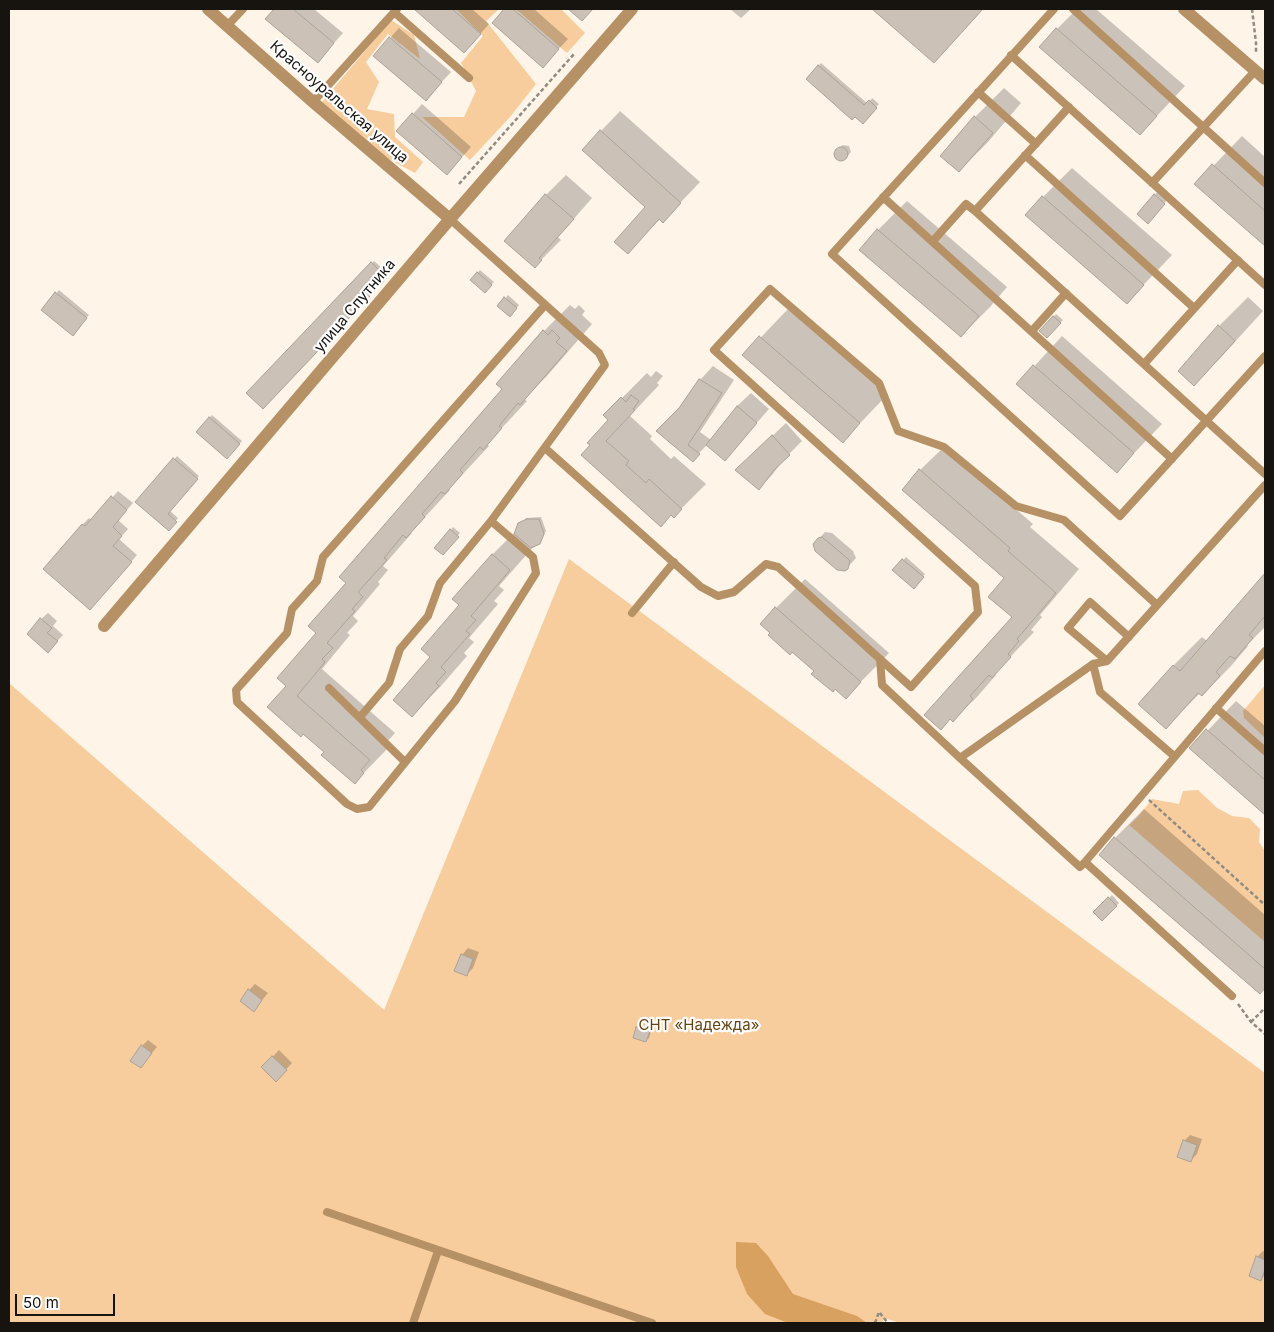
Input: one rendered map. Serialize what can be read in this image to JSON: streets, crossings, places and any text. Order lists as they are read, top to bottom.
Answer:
{
  "streets": {
    "street": ["Красноуральская улица", "улица Спутника"]
  },
  "crossings": [
    ["Красноуральская улица", "улица Спутника"]
  ],
  "parks": ["СНТ «Надежда»"],
  "scale_bar": "50 m"
}
